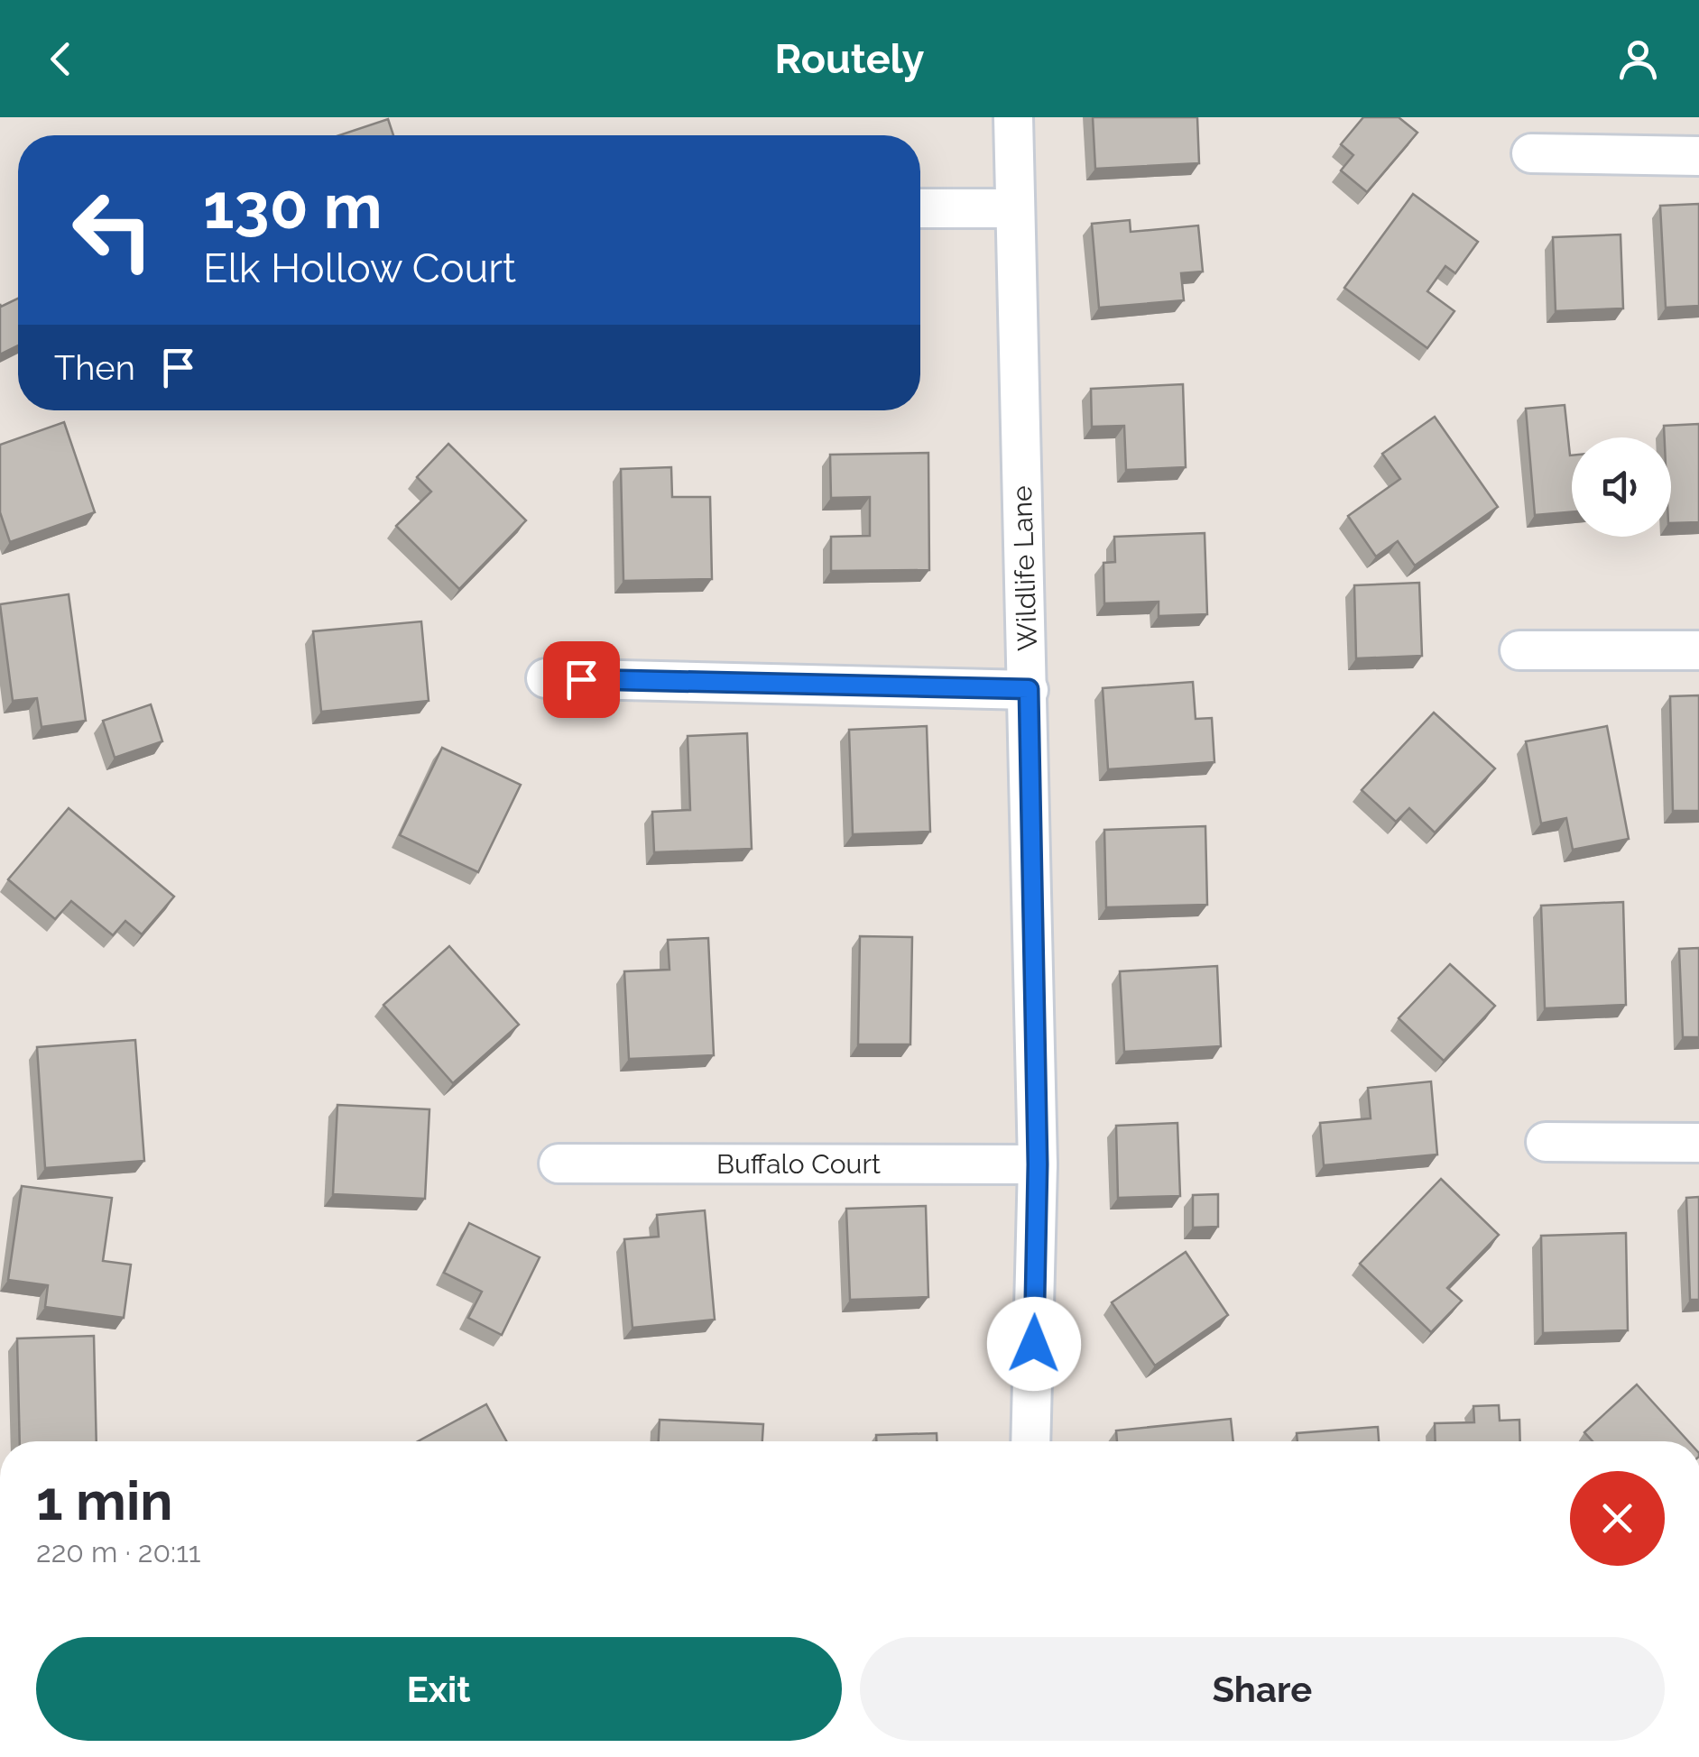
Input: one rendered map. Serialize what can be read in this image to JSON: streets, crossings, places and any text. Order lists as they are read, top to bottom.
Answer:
{
  "streets": {
    "street": ["Wildlife Lane", "Buffalo Court"]
  },
  "crossings": [
    ["Wildlife Lane", "Buffalo Court"]
  ],
  "page": {
    "header": "Routely",
    "turn": ["130 m", "Elk Hollow Court"],
    "then": "Then",
    "heading": ["1 min", "220 m · 20:11"],
    "buttons": ["Exit", "Share"]
  }
}
